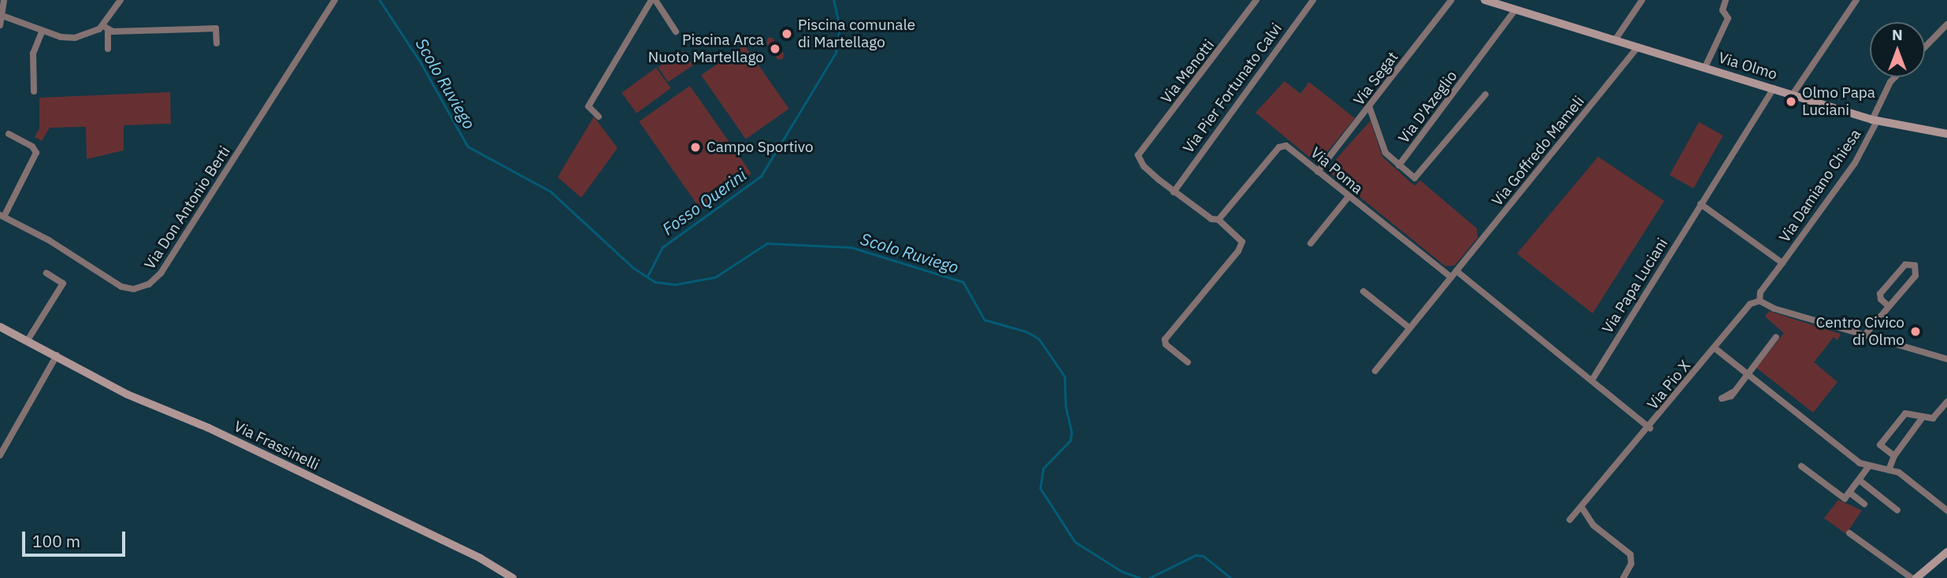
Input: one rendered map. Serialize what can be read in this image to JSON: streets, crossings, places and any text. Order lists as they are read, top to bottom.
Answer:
{
  "streets": {
    "street": [
      "Via Olmo",
      "Via Menotti",
      "Via Segat",
      "Via Pier Fortunato Calvi",
      "Via D'Azeglio",
      "Via Goffredo Mameli",
      "Via Poma",
      "Via Damiano Chiesa",
      "Via Don Antonio Berti",
      "Via Papa Luciani",
      "Via Pio X",
      "Via Frassinelli"
    ]
  },
  "crossings": [
    ["Via Olmo", "Via D'Azeglio"],
    ["Via Olmo", "Via Goffredo Mameli"],
    ["Via Olmo", "Via Damiano Chiesa"],
    ["Via Olmo", "Via Papa Luciani"],
    ["Via Menotti", "Via Pier Fortunato Calvi"],
    ["Via Segat", "Via D'Azeglio"],
    ["Via Segat", "Via Poma"],
    ["Via Goffredo Mameli", "Via Poma"],
    ["Via Damiano Chiesa", "Via Pio X"]
  ],
  "water": ["Scolo Ruviego", "Fosso Querini"],
  "places": [
    "Piscina comunale di Martellago",
    "Piscina Arca Nuoto Martellago",
    "Olmo Papa Luciani",
    "Campo Sportivo",
    "Centro Civico di Olmo"
  ],
  "scale_bar": "100 m",
  "north": "top"
}
